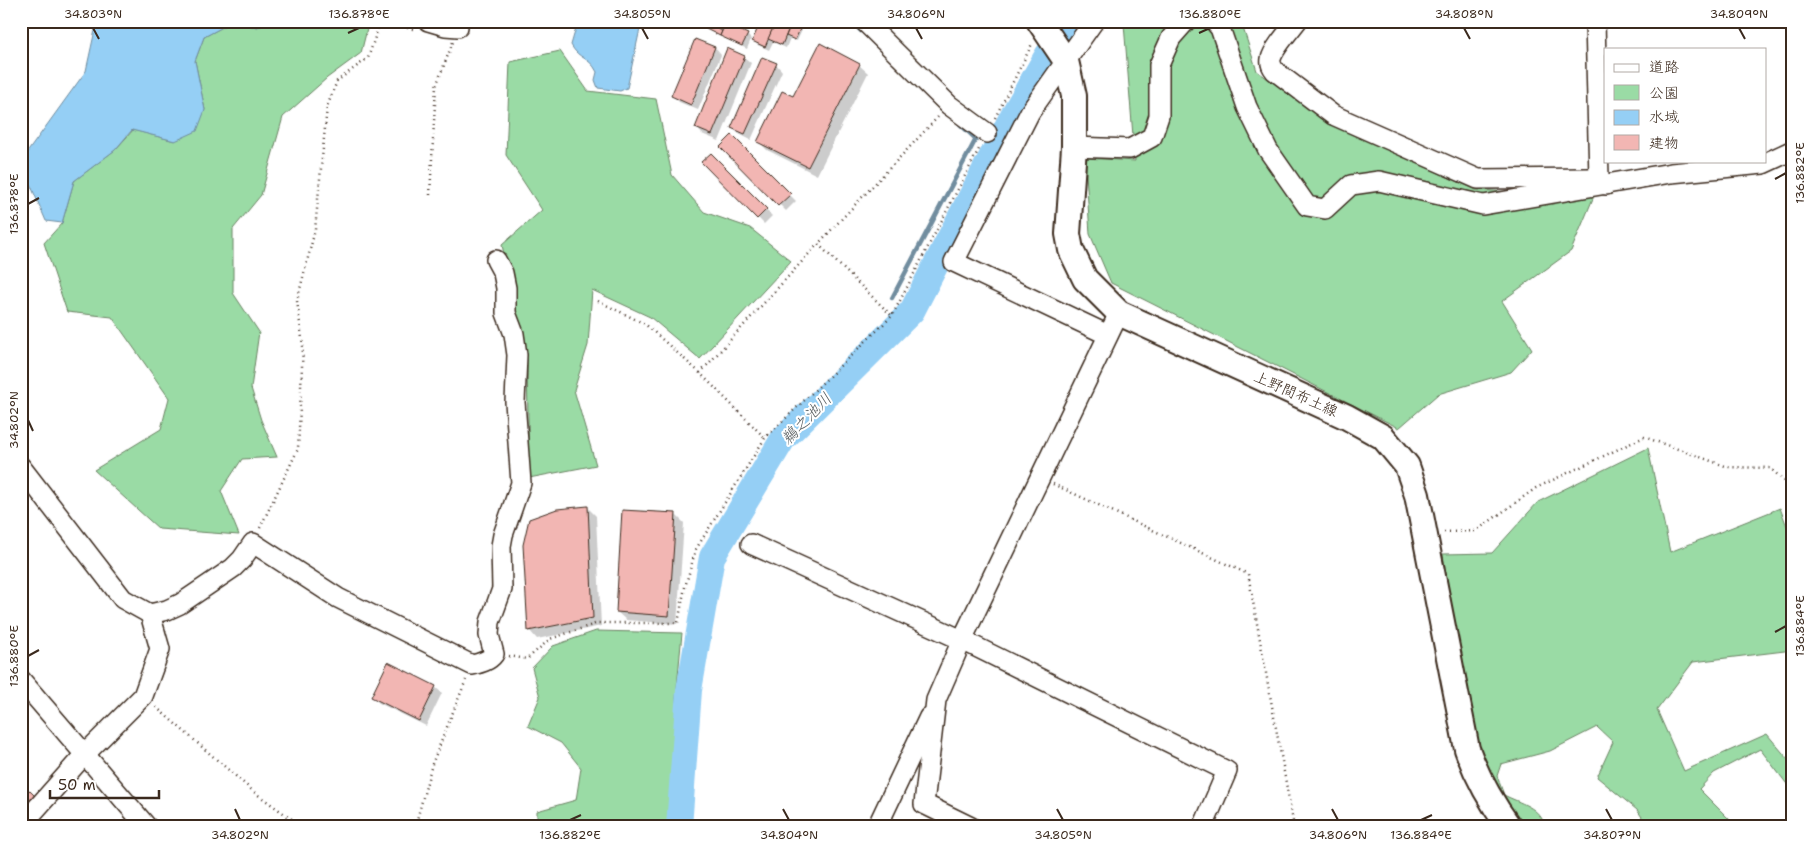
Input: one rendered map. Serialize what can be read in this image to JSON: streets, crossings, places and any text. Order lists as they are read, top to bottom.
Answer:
{
  "streets": {
    "main road": ["上野間布土線"]
  },
  "water": ["鵜之池川"],
  "legend": [
    "道路",
    "公園",
    "水域",
    "建物"
  ],
  "scale_bar": "50 m",
  "coordinates": [
    "34.803°N",
    "136.878°E",
    "34.805°N",
    "34.806°N",
    "136.880°E",
    "34.808°N",
    "34.809°N",
    "136.882°E",
    "34.802°N",
    "136.884°E",
    "34.804°N",
    "34.807°N"
  ]
}
